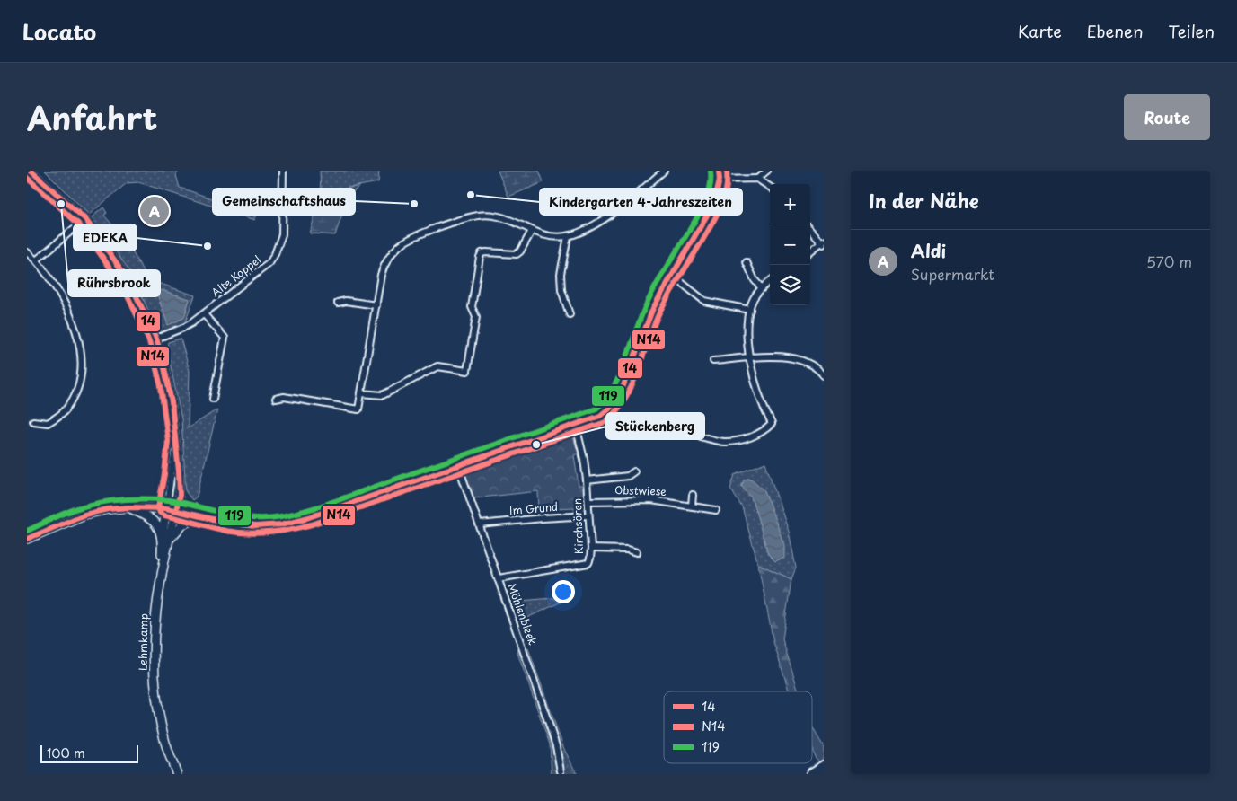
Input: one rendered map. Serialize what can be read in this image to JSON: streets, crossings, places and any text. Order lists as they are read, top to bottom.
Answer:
{
  "streets": {
    "street": [
      "Alte Koppel",
      "Obstwiese",
      "Im Grund",
      "Kirchsören",
      "Möhlenbleek",
      "Lehmkamp"
    ]
  },
  "crossings": [
    ["Obstwiese", "Kirchsören"],
    ["Im Grund", "Kirchsören"],
    ["Im Grund", "Möhlenbleek"],
    ["Kirchsören", "Möhlenbleek"]
  ],
  "places": [
    "Kindergarten 4-Jahreszeiten",
    "Rührsbrook",
    "Gemeinschaftshaus",
    "EDEKA",
    "Stückenberg"
  ],
  "lines": ["transit line 14", "transit line N14", "transit line 119"],
  "legend": ["14", "N14", "119"],
  "scale_bar": "100 m",
  "page": {
    "header": "Locato",
    "nav": ["Karte", "Ebenen", "Teilen"],
    "title": "Anfahrt",
    "buttons": "Route",
    "heading": "In der Nähe",
    "map_buttons": ["+", "−"],
    "pins": "A",
    "list": [
      {
        "mark": "A",
        "name": "Aldi",
        "note": "Supermarkt",
        "value": "570 m"
      }
    ],
    "scale": "100 m"
  }
}
